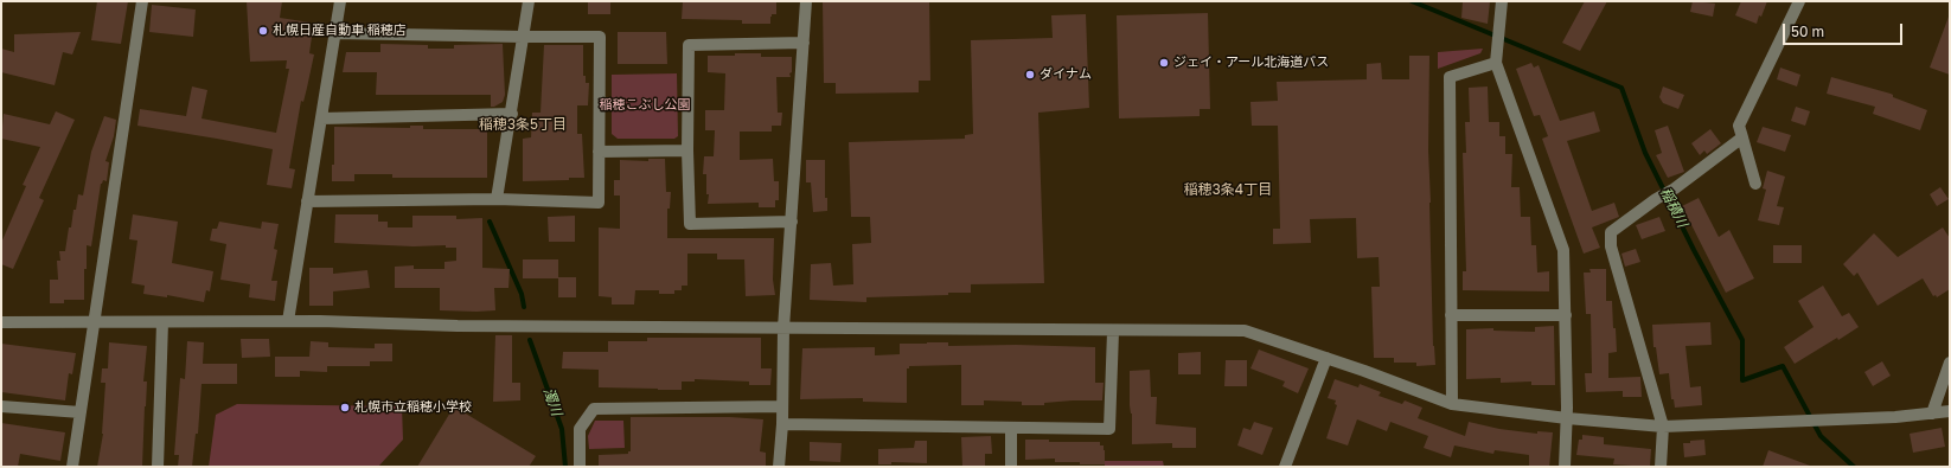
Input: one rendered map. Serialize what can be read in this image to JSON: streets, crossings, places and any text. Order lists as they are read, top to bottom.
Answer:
{
  "districts": ["稲穂3条5丁目", "稲穂3条4丁目"],
  "water": ["稲積川", "濁川"],
  "parks": ["稲穂こぶし公園"],
  "places": [
    "札幌日産自動車 稲穂店",
    "ジェイ・アール北海道バス",
    "ダイナム",
    "札幌市立稲穂小学校"
  ],
  "scale_bar": "50 m"
}
